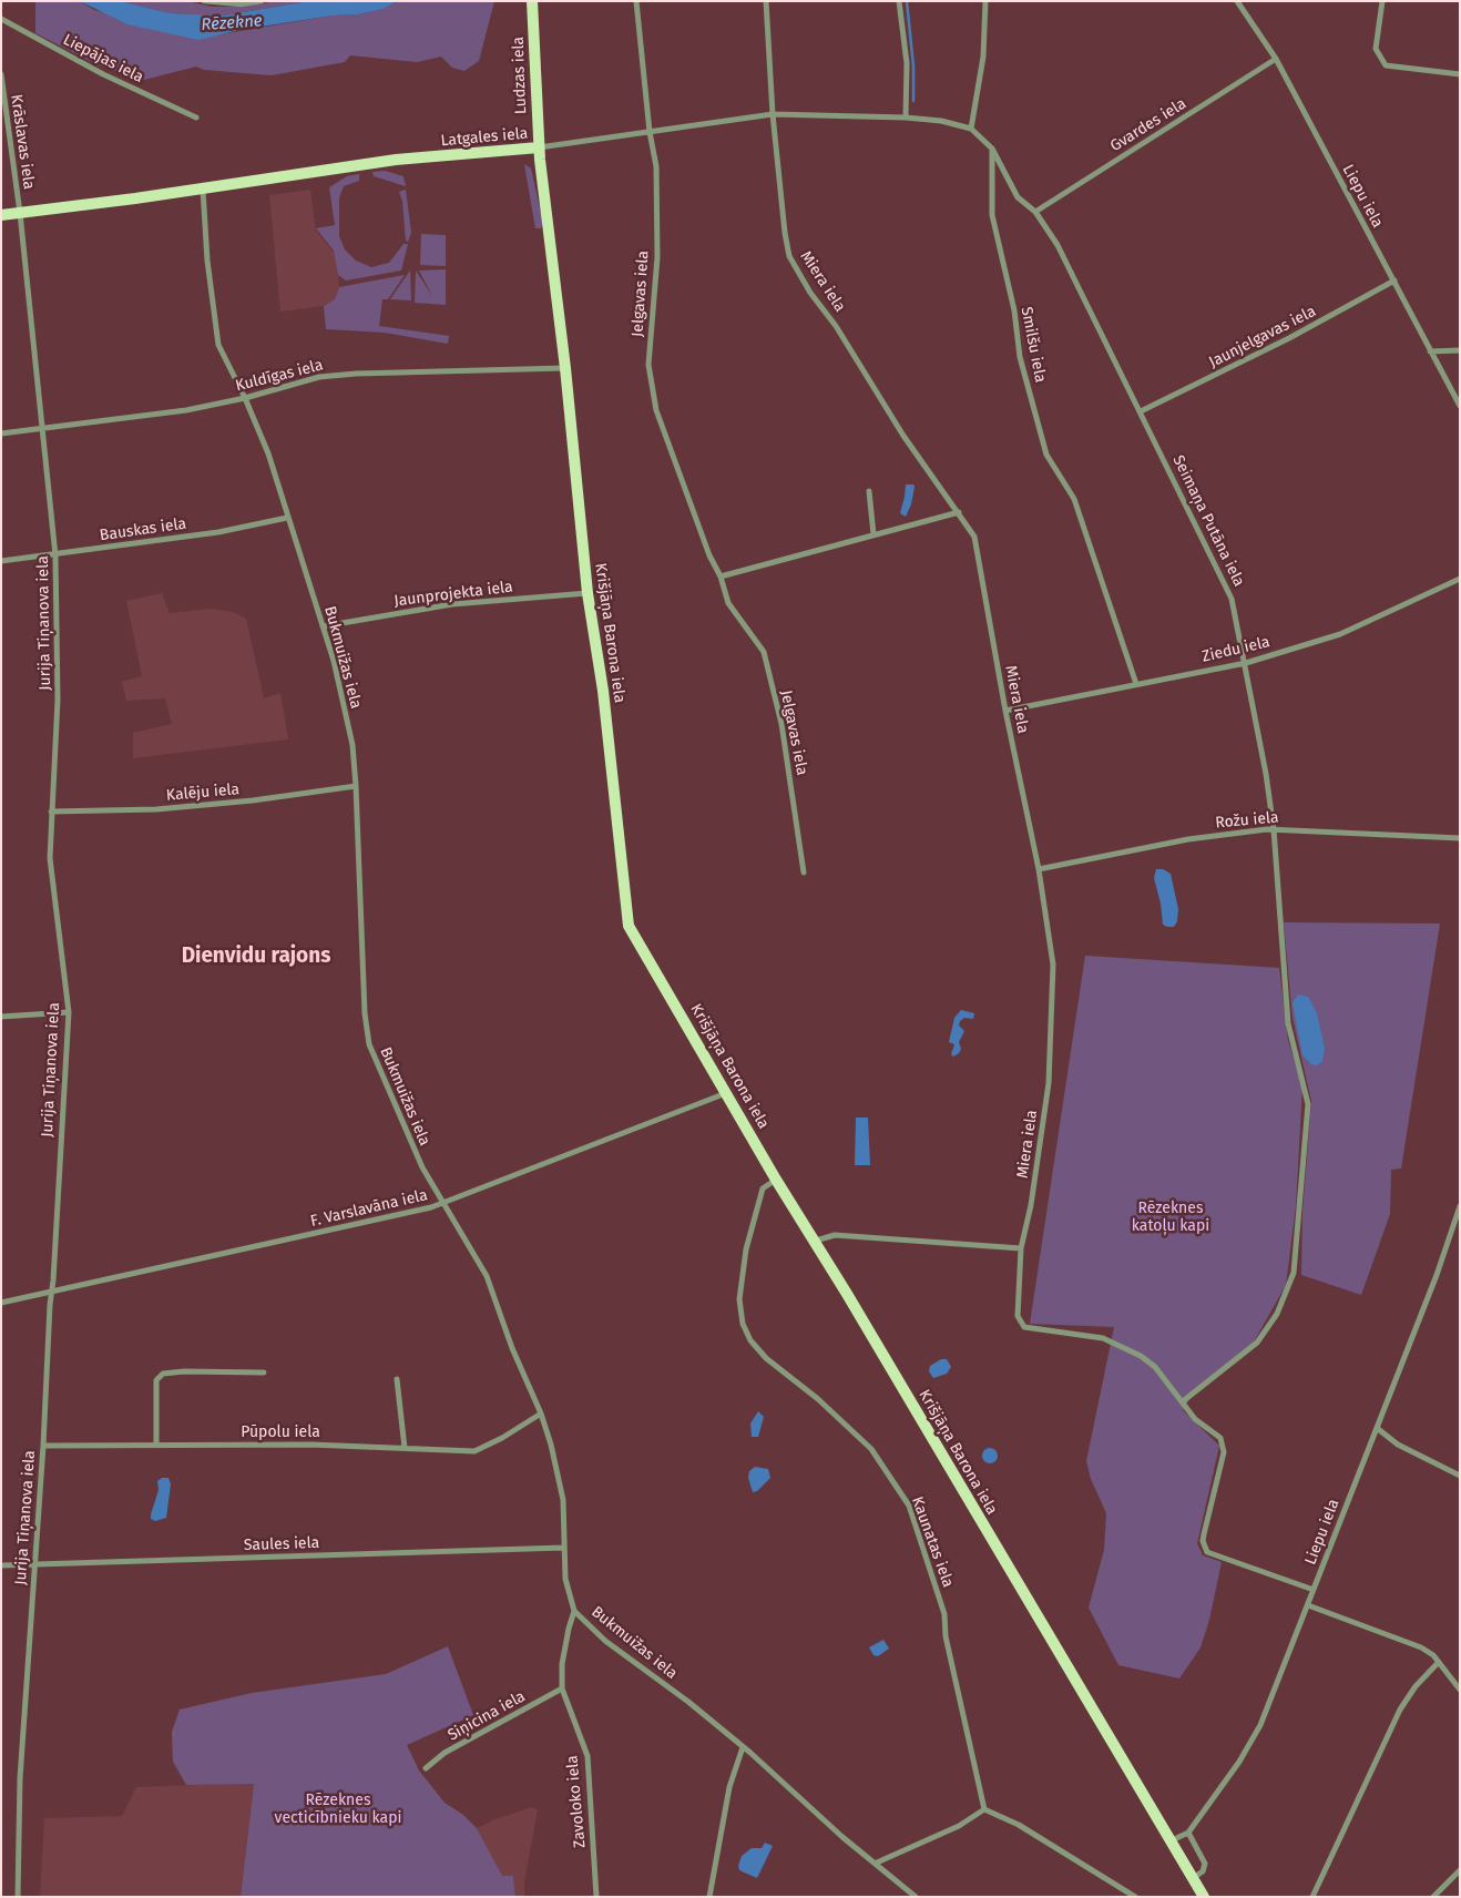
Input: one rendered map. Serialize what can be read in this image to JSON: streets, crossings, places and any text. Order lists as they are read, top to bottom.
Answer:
{
  "streets": {
    "main road": ["Ludzas iela", "Latgales iela", "Krišjāņa Barona iela"],
    "street": [
      "Liepājas iela",
      "Gvardes iela",
      "Krāslavas iela",
      "Liepu iela",
      "Miera iela",
      "Jelgavas iela",
      "Jaunjelgavas iela",
      "Smilšu iela",
      "Kuldīgas iela",
      "Seimaņa Putāna iela",
      "Bauskas iela",
      "Jaunprojekta iela",
      "Jurija Tiņanova iela",
      "Ziedu iela",
      "Bukmuižas iela",
      "Kalēju iela",
      "Rožu iela",
      "F. Varslavāna iela",
      "Pūpolu iela",
      "Kaunatas iela",
      "Saules iela",
      "Siņicina iela",
      "Zavoloko iela"
    ]
  },
  "crossings": [
    ["Ludzas iela", "Latgales iela"],
    ["Ludzas iela", "Krišjāņa Barona iela"],
    ["Gvardes iela", "Liepu iela"],
    ["Gvardes iela", "Seimaņa Putāna iela"],
    ["Latgales iela", "Krāslavas iela"],
    ["Latgales iela", "Miera iela"],
    ["Latgales iela", "Jelgavas iela"],
    ["Latgales iela", "Jurija Tiņanova iela"],
    ["Latgales iela", "Krišjāņa Barona iela"],
    ["Latgales iela", "Bukmuižas iela"],
    ["Krāslavas iela", "Jurija Tiņanova iela"],
    ["Liepu iela", "Miera iela"],
    ["Liepu iela", "Jaunjelgavas iela"],
    ["Liepu iela", "Krišjāņa Barona iela"],
    ["Miera iela", "Seimaņa Putāna iela"],
    ["Miera iela", "Ziedu iela"],
    ["Miera iela", "Rožu iela"],
    ["Jaunjelgavas iela", "Seimaņa Putāna iela"],
    ["Smilšu iela", "Seimaņa Putāna iela"],
    ["Smilšu iela", "Ziedu iela"],
    ["Kuldīgas iela", "Jurija Tiņanova iela"],
    ["Kuldīgas iela", "Krišjāņa Barona iela"],
    ["Kuldīgas iela", "Bukmuižas iela"],
    ["Seimaņa Putāna iela", "Ziedu iela"],
    ["Seimaņa Putāna iela", "Rožu iela"],
    ["Bauskas iela", "Jurija Tiņanova iela"],
    ["Bauskas iela", "Bukmuižas iela"],
    ["Jaunprojekta iela", "Krišjāņa Barona iela"],
    ["Jaunprojekta iela", "Bukmuižas iela"],
    ["Jurija Tiņanova iela", "Kalēju iela"],
    ["Jurija Tiņanova iela", "F. Varslavāna iela"],
    ["Jurija Tiņanova iela", "Pūpolu iela"],
    ["Jurija Tiņanova iela", "Saules iela"],
    ["Krišjāņa Barona iela", "F. Varslavāna iela"],
    ["Krišjāņa Barona iela", "Kaunatas iela"],
    ["Bukmuižas iela", "Kalēju iela"],
    ["Bukmuižas iela", "F. Varslavāna iela"],
    ["Bukmuižas iela", "Pūpolu iela"],
    ["Bukmuižas iela", "Saules iela"],
    ["Bukmuižas iela", "Zavoloko iela"],
    ["Siņicina iela", "Zavoloko iela"]
  ],
  "districts": ["Dienvidu rajons"],
  "water": ["Rēzekne"],
  "parks": ["Rēzeknes katoļu kapi", "Rēzeknes vecticībnieku kapi"]
}
